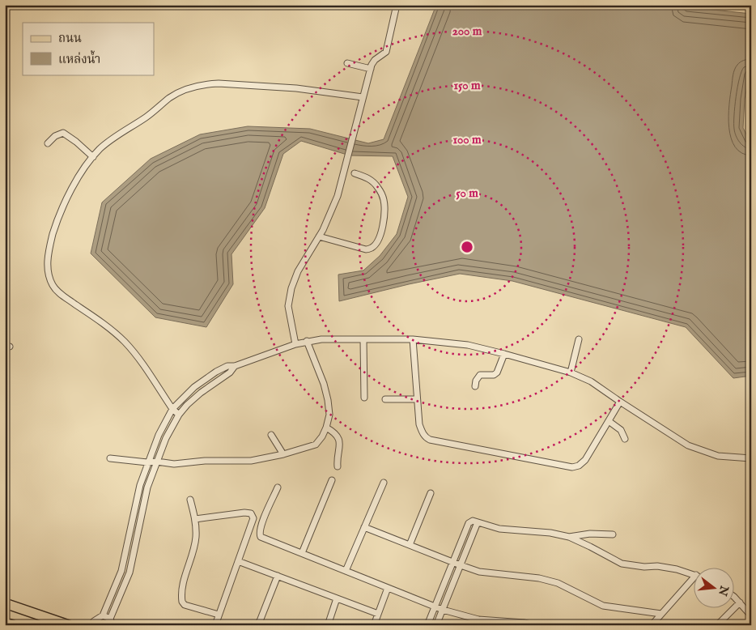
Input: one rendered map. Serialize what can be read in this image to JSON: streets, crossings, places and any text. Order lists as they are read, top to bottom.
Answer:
{
  "legend": ["ถนน", "แหล่งน้ำ"],
  "north": "right",
  "rings": [
    "200 m",
    "150 m",
    "100 m",
    "50 m"
  ]
}
